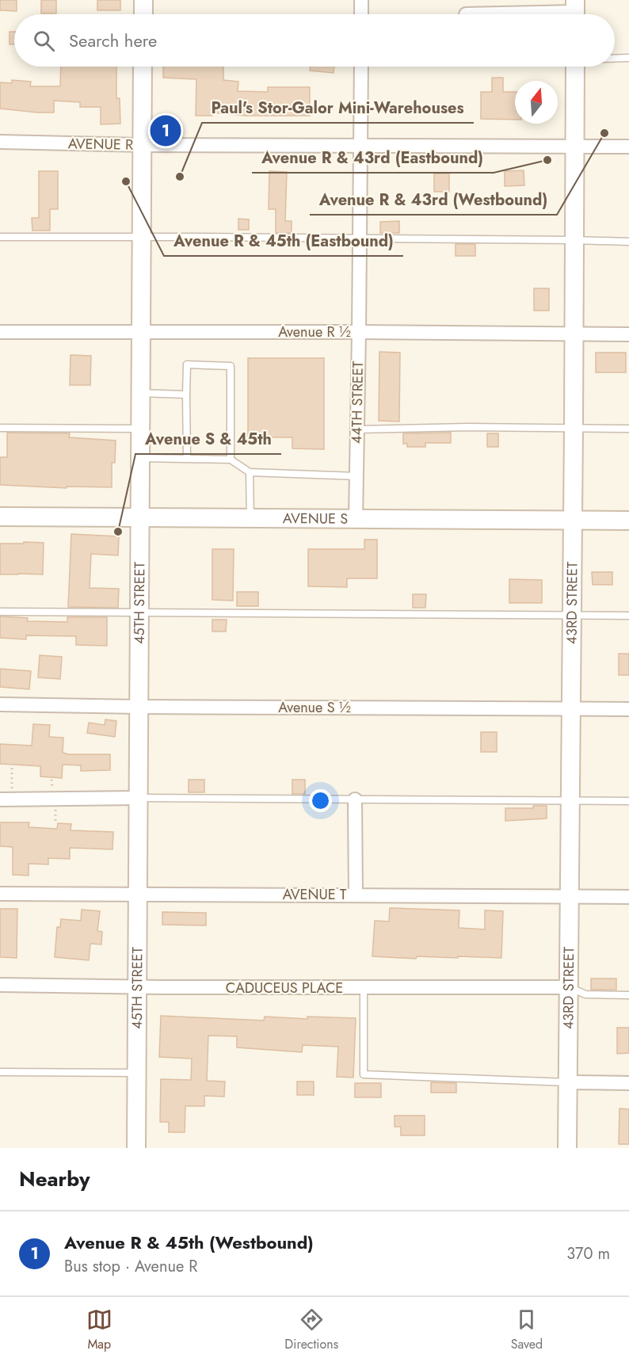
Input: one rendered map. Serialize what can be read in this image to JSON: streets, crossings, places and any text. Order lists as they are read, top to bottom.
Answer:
{
  "streets": {
    "main road": ["AVENUE S", "45TH STREET", "43RD STREET"],
    "street": [
      "AVENUE R",
      "Avenue R ½",
      "44TH STREET",
      "Avenue S ½",
      "AVENUE T",
      "CADUCEUS PLACE"
    ]
  },
  "crossings": [
    ["AVENUE R", "44TH STREET"],
    ["AVENUE R", "45TH STREET"],
    ["AVENUE R", "43RD STREET"],
    ["Avenue R ½", "44TH STREET"],
    ["Avenue R ½", "45TH STREET"],
    ["Avenue R ½", "43RD STREET"],
    ["44TH STREET", "AVENUE S"],
    ["AVENUE S", "45TH STREET"],
    ["AVENUE S", "43RD STREET"],
    ["45TH STREET", "Avenue S ½"],
    ["45TH STREET", "AVENUE T"],
    ["45TH STREET", "CADUCEUS PLACE"],
    ["43RD STREET", "Avenue S ½"],
    ["43RD STREET", "AVENUE T"],
    ["43RD STREET", "CADUCEUS PLACE"]
  ],
  "places": [
    "Avenue R & 43rd (Westbound)",
    "Avenue R & 43rd (Eastbound)",
    "Paul's Stor-Galor Mini-Warehouses",
    "Avenue R & 45th (Eastbound)",
    "Avenue S & 45th"
  ],
  "north": "top",
  "page": {
    "search": "Search here",
    "pins": "1",
    "heading": "Nearby",
    "list": [
      {
        "mark": "1",
        "name": "Avenue R & 45th (Westbound)",
        "note": "Bus stop · Avenue R",
        "value": "370 m"
      }
    ],
    "nav": ["Map", "Directions", "Saved"]
  }
}
